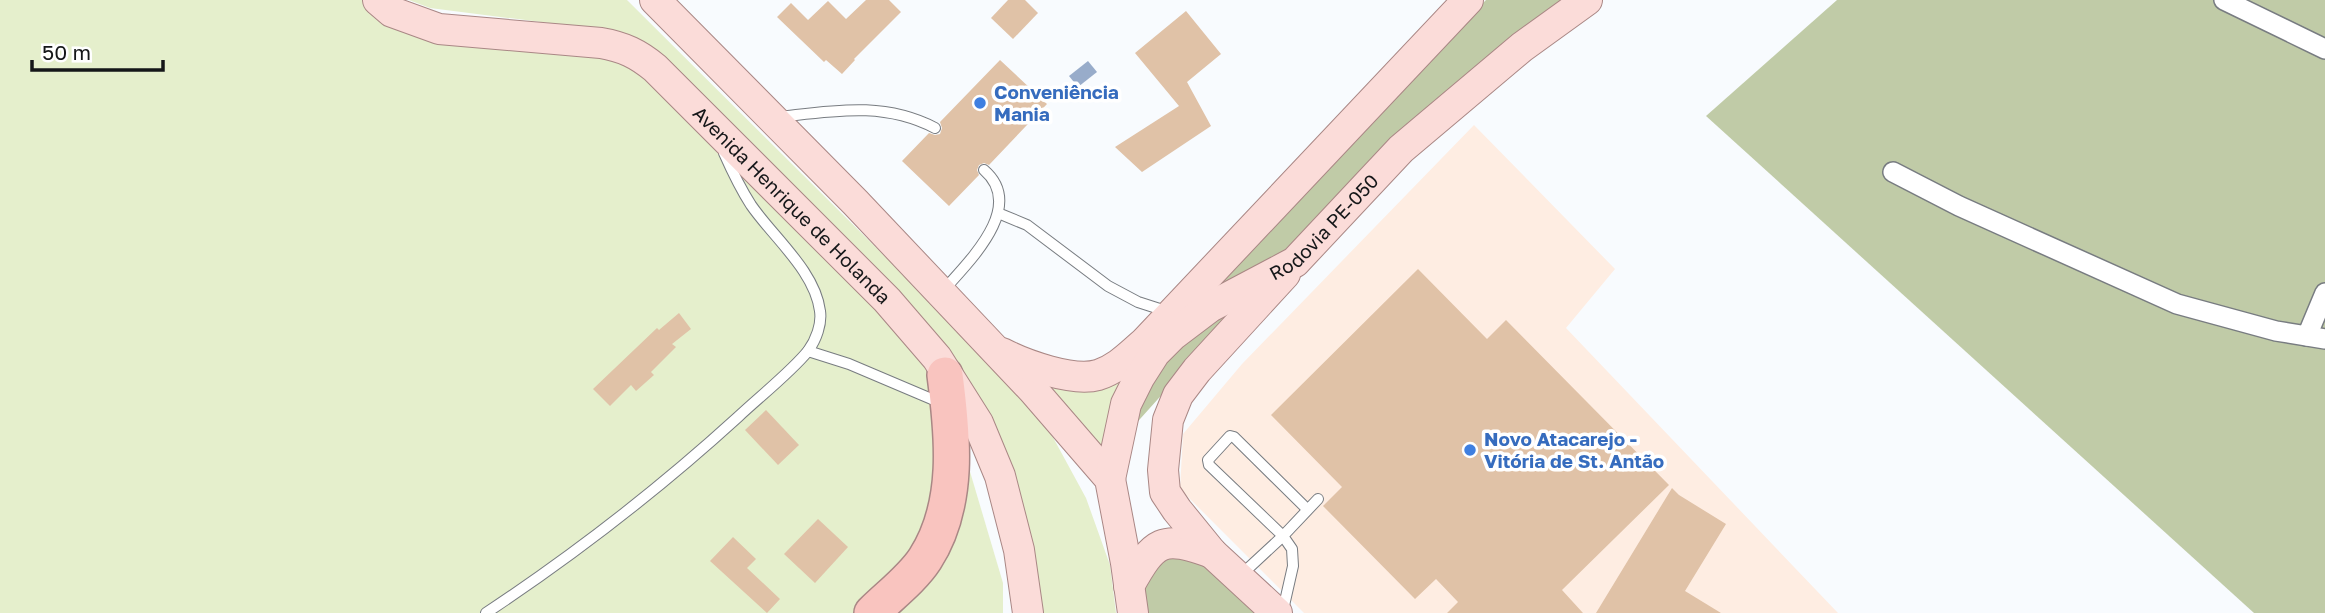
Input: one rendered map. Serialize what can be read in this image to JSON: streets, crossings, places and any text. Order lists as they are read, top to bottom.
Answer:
{
  "streets": {
    "main road": ["Avenida Henrique de Holanda", "Rodovia PE-050"]
  },
  "places": ["Conveniência Mania", "Novo Atacarejo - Vitória de St. Antão"],
  "scale_bar": "50 m"
}
